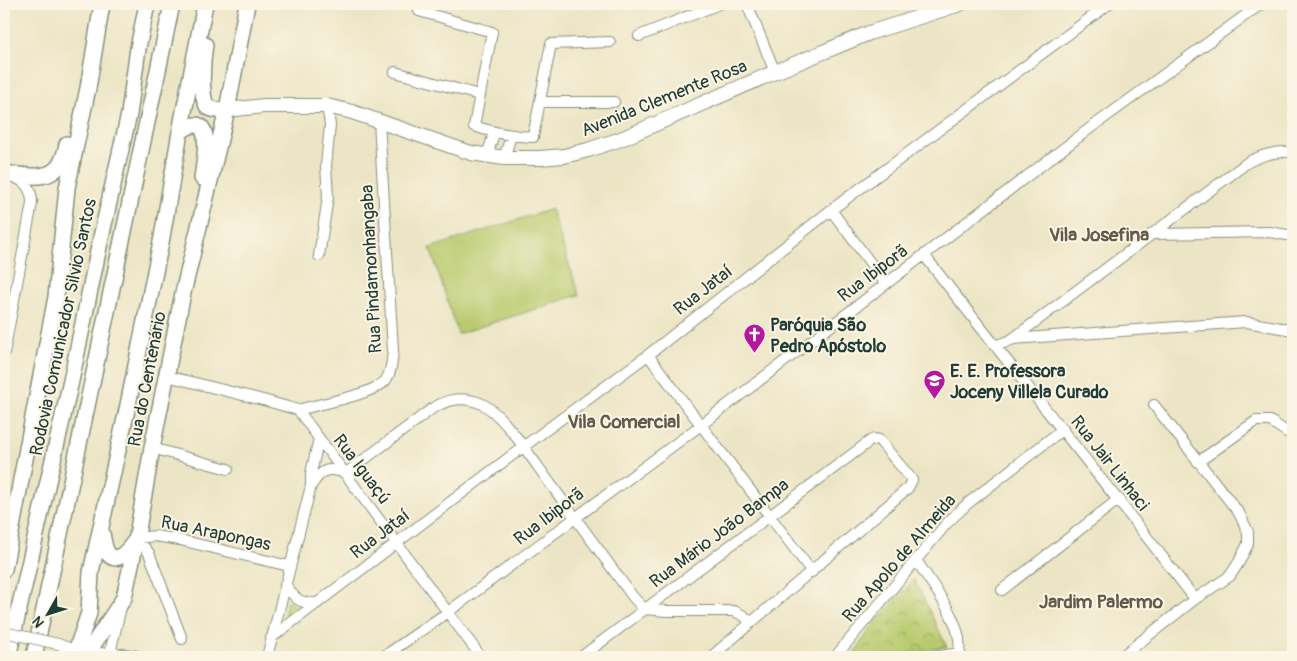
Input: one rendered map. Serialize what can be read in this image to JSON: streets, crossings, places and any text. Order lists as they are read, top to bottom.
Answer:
{
  "streets": {
    "highway": ["Rodovia Comunicador Silvio Santos", "Rua do Centenário"],
    "main road": ["Avenida Clemente Rosa"],
    "street": [
      "Rua Pindamonhangaba",
      "Rua Ibiporã",
      "Rua Jataí",
      "Rua Jair Linhaci",
      "Rua Iguaçú",
      "Rua Arapongas",
      "Rua Mário João Bampa",
      "Rua Apolo de Almeida"
    ]
  },
  "crossings": [
    ["Avenida Clemente Rosa", "Rua Pindamonhangaba"],
    ["Avenida Clemente Rosa", "Rua do Centenário"],
    ["Rua Pindamonhangaba", "Rua Iguaçú"],
    ["Rua Ibiporã", "Rua Jair Linhaci"],
    ["Rua Ibiporã", "Rua Iguaçú"],
    ["Rua Jataí", "Rua Iguaçú"],
    ["Rua do Centenário", "Rua Arapongas"],
    ["Rua Jair Linhaci", "Rua Apolo de Almeida"]
  ],
  "districts": ["Vila Josefina", "Vila Comercial", "Jardim Palermo"],
  "places": {
    "church": ["Paróquia São Pedro Apóstolo"],
    "school or university": ["E. E. Professora Joceny Villela Curado"]
  },
  "north": "bottom left"
}
